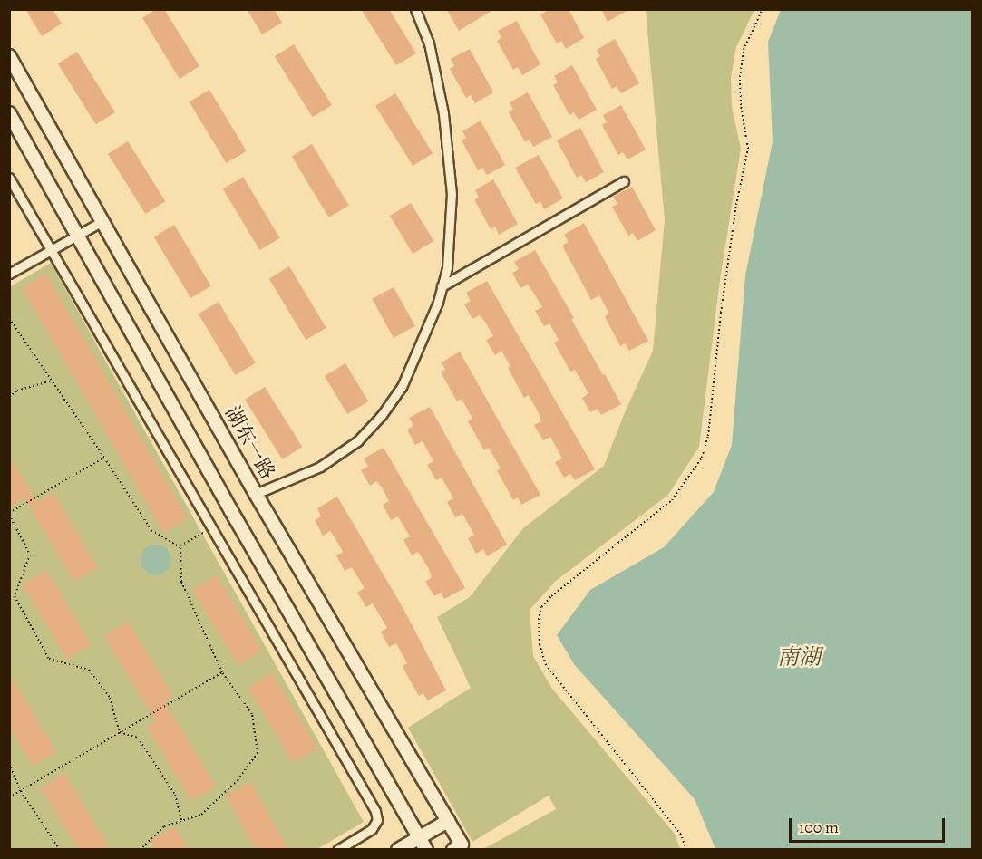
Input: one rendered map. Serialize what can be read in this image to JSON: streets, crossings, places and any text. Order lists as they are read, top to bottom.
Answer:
{
  "streets": {
    "main road": ["湖东一路"]
  },
  "water": ["南湖"],
  "scale_bar": "100 m"
}
